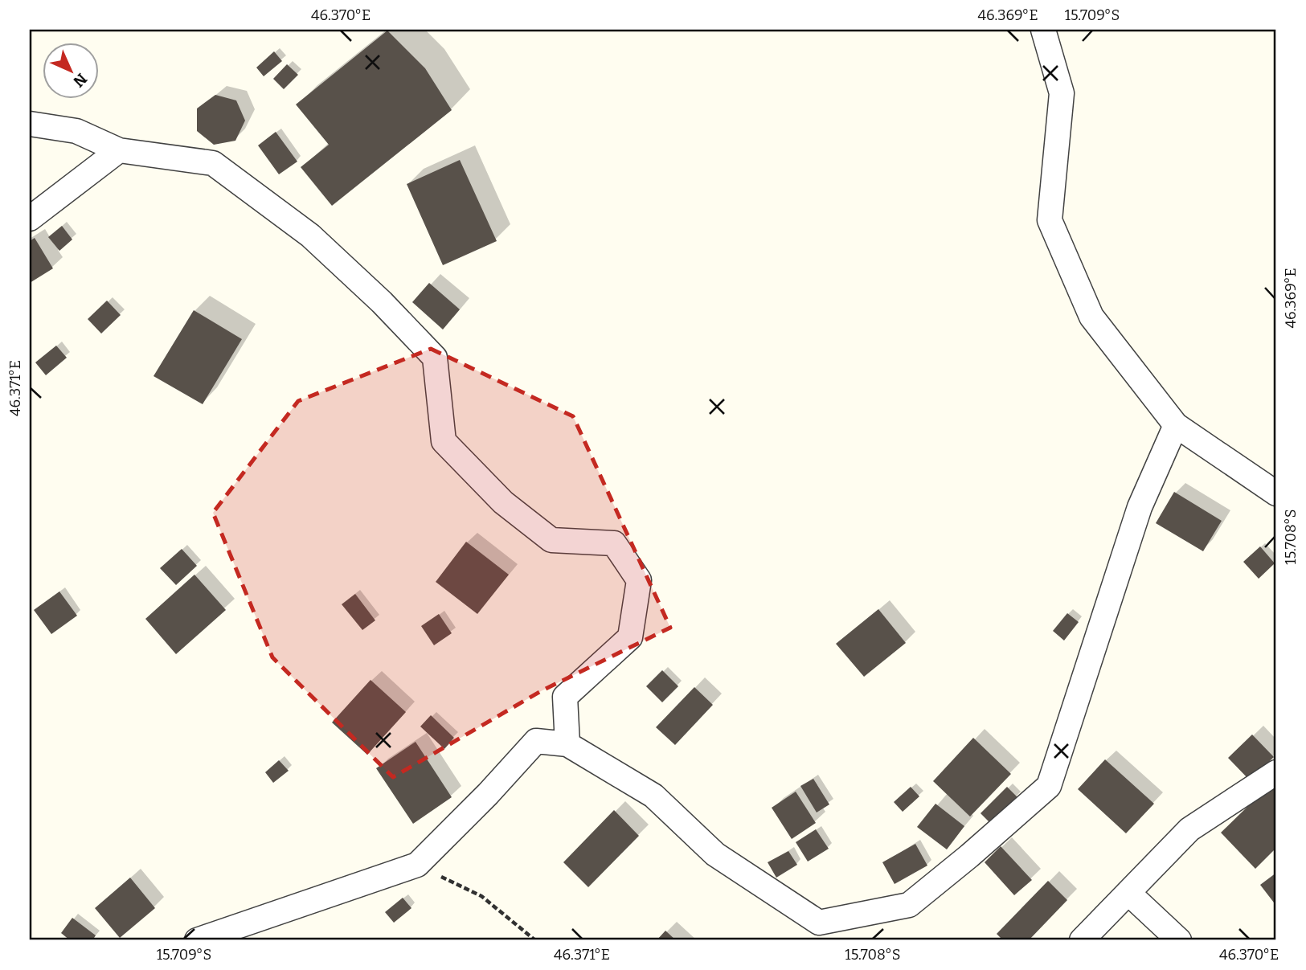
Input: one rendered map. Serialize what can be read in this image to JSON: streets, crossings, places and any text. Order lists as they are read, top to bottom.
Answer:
{
  "north": "bottom right",
  "coordinates": [
    "46.370°E",
    "46.369°E",
    "15.709°S",
    "46.371°E",
    "15.708°S"
  ]
}
